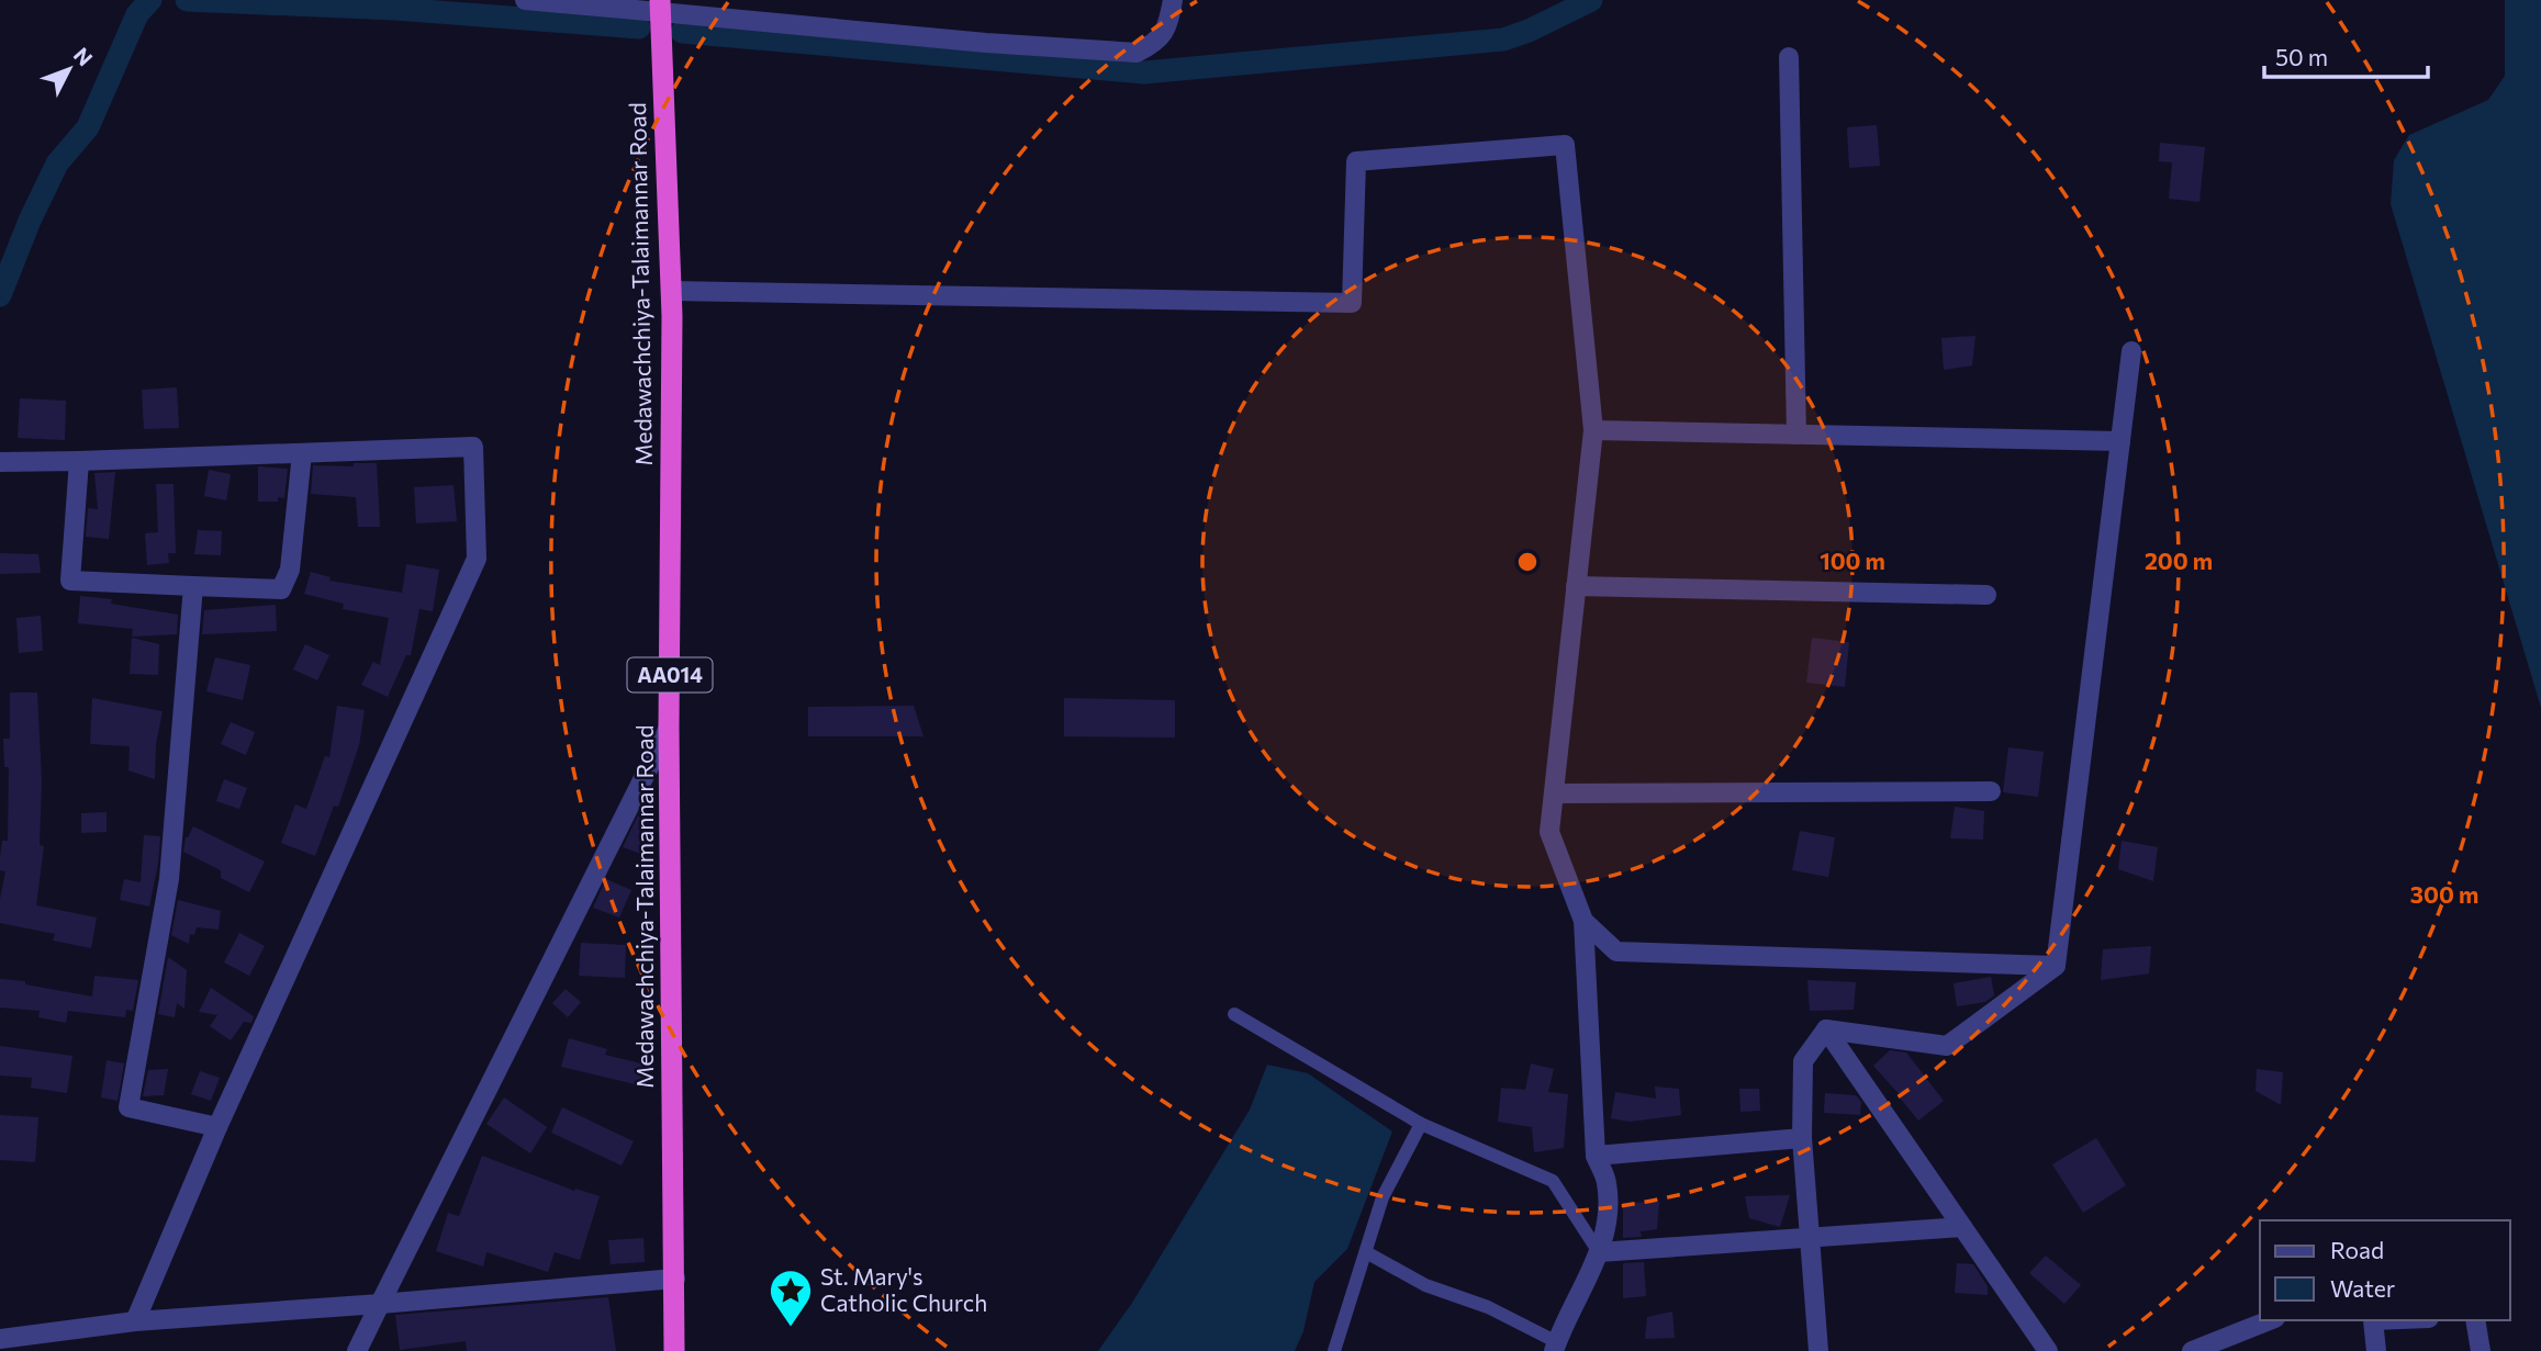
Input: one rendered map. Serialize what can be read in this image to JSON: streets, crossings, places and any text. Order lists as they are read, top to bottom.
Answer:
{
  "streets": {
    "highway": ["Medawachchiya-Talaimannar Road", "AA014"]
  },
  "places": {
    "place": ["St. Mary's Catholic Church"]
  },
  "legend": ["Road", "Water"],
  "scale_bar": "50 m",
  "north": "top right",
  "rings": ["100 m", "200 m", "300 m"]
}
